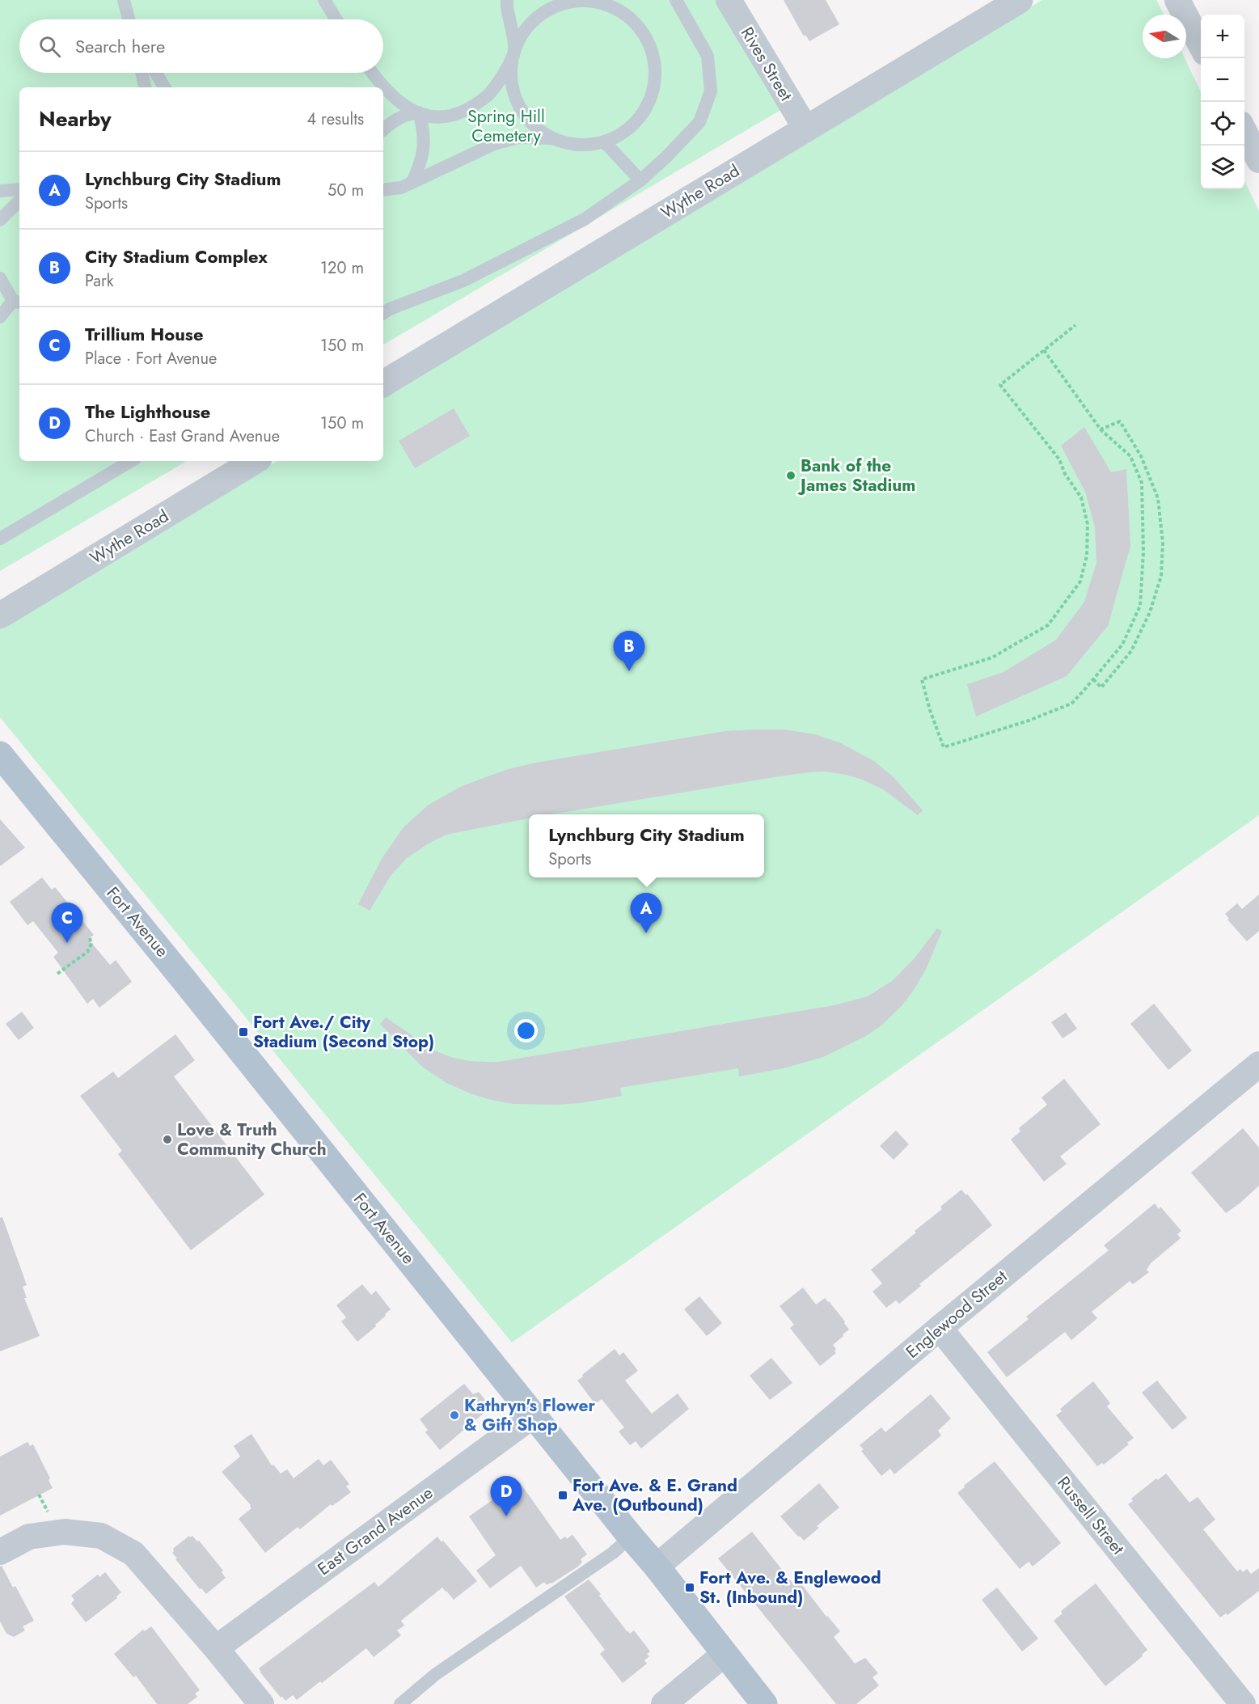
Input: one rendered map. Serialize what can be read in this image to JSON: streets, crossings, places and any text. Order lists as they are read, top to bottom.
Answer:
{
  "streets": {
    "main road": ["Fort Avenue"],
    "street": [
      "Rives Street",
      "Wythe Road",
      "Englewood Street",
      "Russell Street",
      "East Grand Avenue"
    ]
  },
  "crossings": [
    ["Rives Street", "Wythe Road"],
    ["Fort Avenue", "Englewood Street"],
    ["Fort Avenue", "East Grand Avenue"],
    ["Englewood Street", "Russell Street"]
  ],
  "parks": ["Spring Hill Cemetery"],
  "places": {
    "other": ["Bank of the James Stadium", "Love & Truth Community Church", "Kathryn's Flower & Gift Shop"],
    "transit": ["Fort Ave./ City Stadium (Second Stop)", "Fort Ave. & E. Grand Ave. (Outbound)", "Fort Ave. & Englewood St. (Inbound)"]
  },
  "north": "left",
  "page": {
    "map_buttons": ["+", "−"],
    "search": "Search here",
    "heading": ["Nearby", "4 results"],
    "list": [
      {
        "mark": "A",
        "name": "Lynchburg City Stadium",
        "note": "Sports",
        "value": "50 m"
      },
      {
        "mark": "B",
        "name": "City Stadium Complex",
        "note": "Park",
        "value": "120 m"
      },
      {
        "mark": "C",
        "name": "Trillium House",
        "note": "Place · Fort Avenue",
        "value": "150 m"
      },
      {
        "mark": "D",
        "name": "The Lighthouse",
        "note": "Church · East Grand Avenue",
        "value": "150 m"
      }
    ],
    "pins": [
      "B",
      "A",
      "C",
      "D"
    ],
    "popup": ["Lynchburg City Stadium", "Sports"]
  }
}
